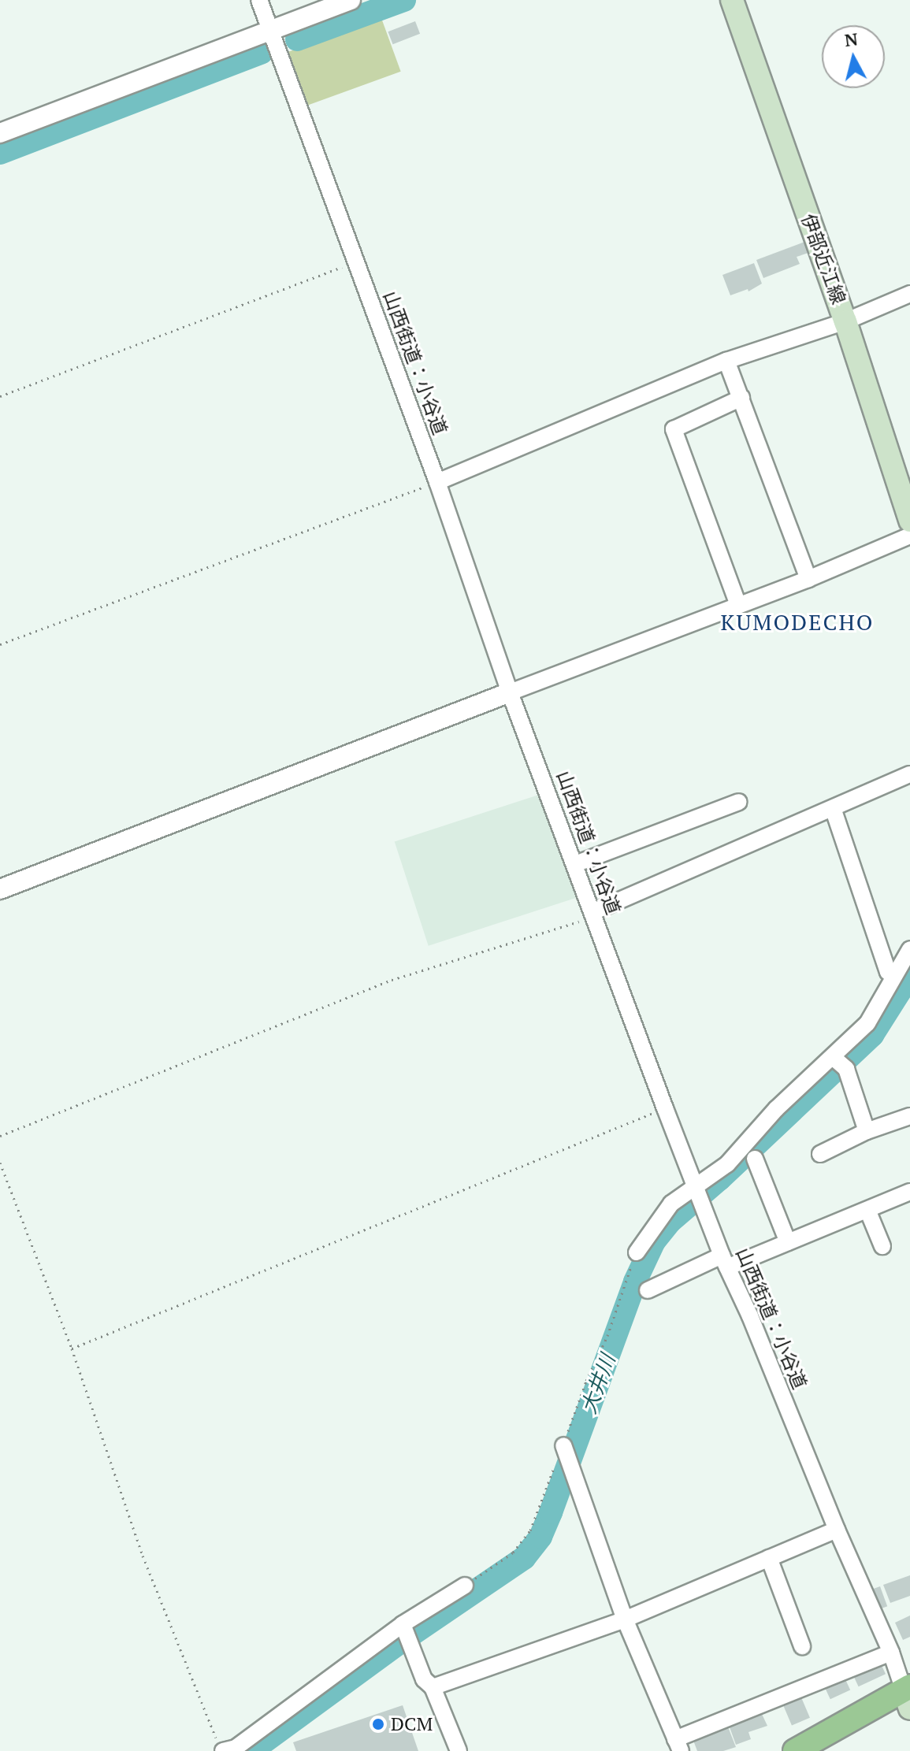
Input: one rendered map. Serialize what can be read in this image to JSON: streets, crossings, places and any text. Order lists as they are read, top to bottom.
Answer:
{
  "streets": {
    "main road": ["伊部近江線"],
    "street": ["山西街道：小谷道"]
  },
  "districts": ["KUMODECHO"],
  "water": ["大井川"],
  "places": ["DCM"],
  "north": "top"
}
